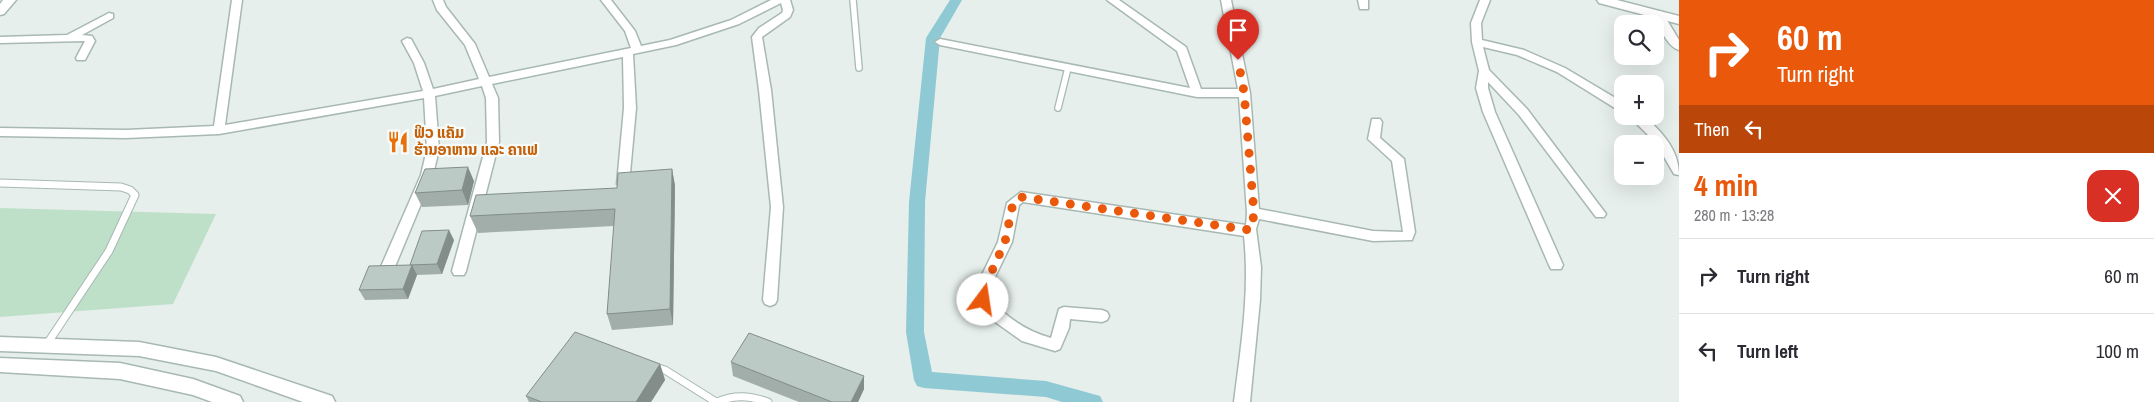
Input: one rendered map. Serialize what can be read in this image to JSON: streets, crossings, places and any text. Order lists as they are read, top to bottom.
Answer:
{
  "places": {
    "restaurant": ["ຟິວ ແຄັມ ຮ້ານອາຫານ ແລະ ຄາເຟ"]
  },
  "page": {
    "turn": ["60 m", "Turn right"],
    "map_buttons": ["+", "−"],
    "then": "Then",
    "heading": ["4 min", "280 m · 13:28"],
    "list": [
      {
        "name": "Turn right",
        "value": "60 m"
      },
      {
        "name": "Turn left",
        "value": "100 m"
      }
    ]
  }
}
